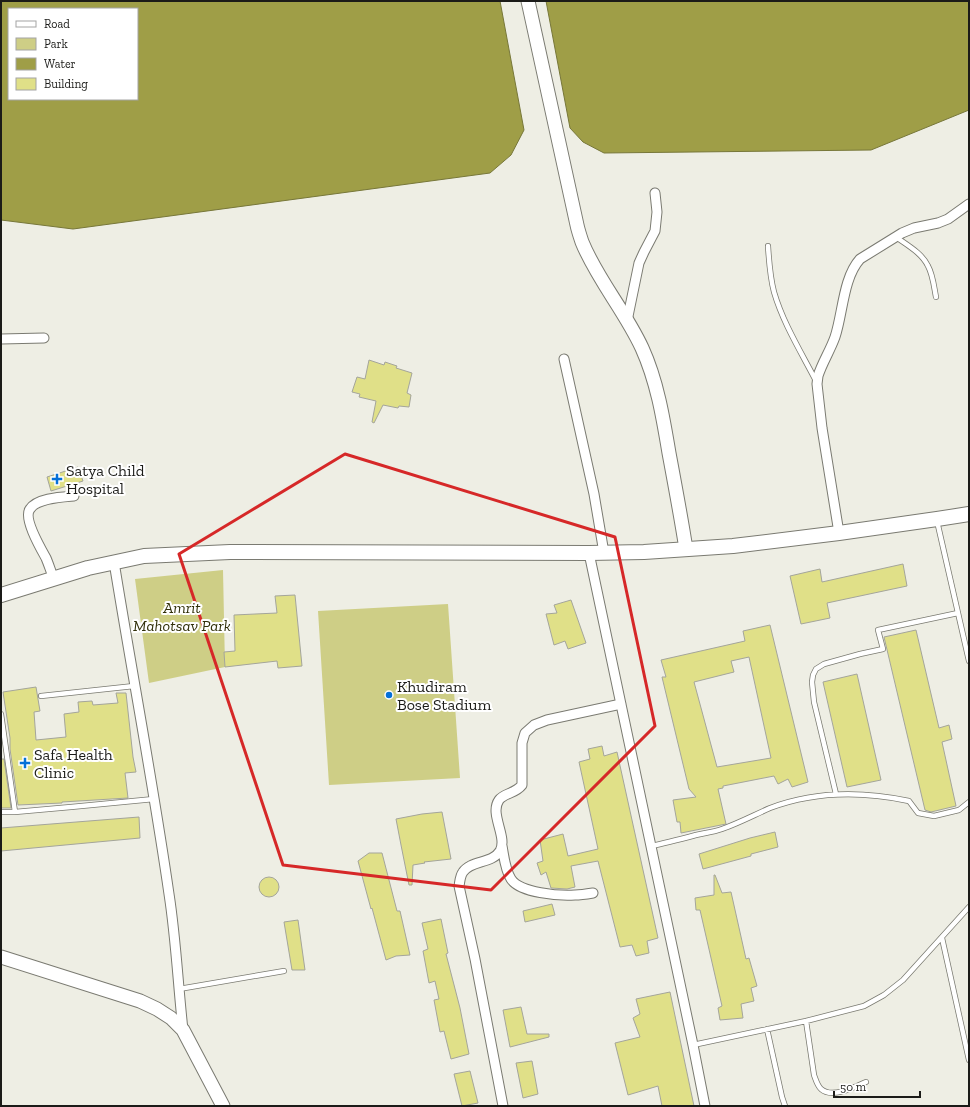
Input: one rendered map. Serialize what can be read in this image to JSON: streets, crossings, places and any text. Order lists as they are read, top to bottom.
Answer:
{
  "parks": ["Amrit Mahotsav Park"],
  "places": {
    "health": ["Satya Child Hospital", "Safa Health Clinic"],
    "other": ["Khudiram Bose Stadium"]
  },
  "legend": [
    "Road",
    "Park",
    "Water",
    "Building"
  ],
  "scale_bar": "50 m"
}
